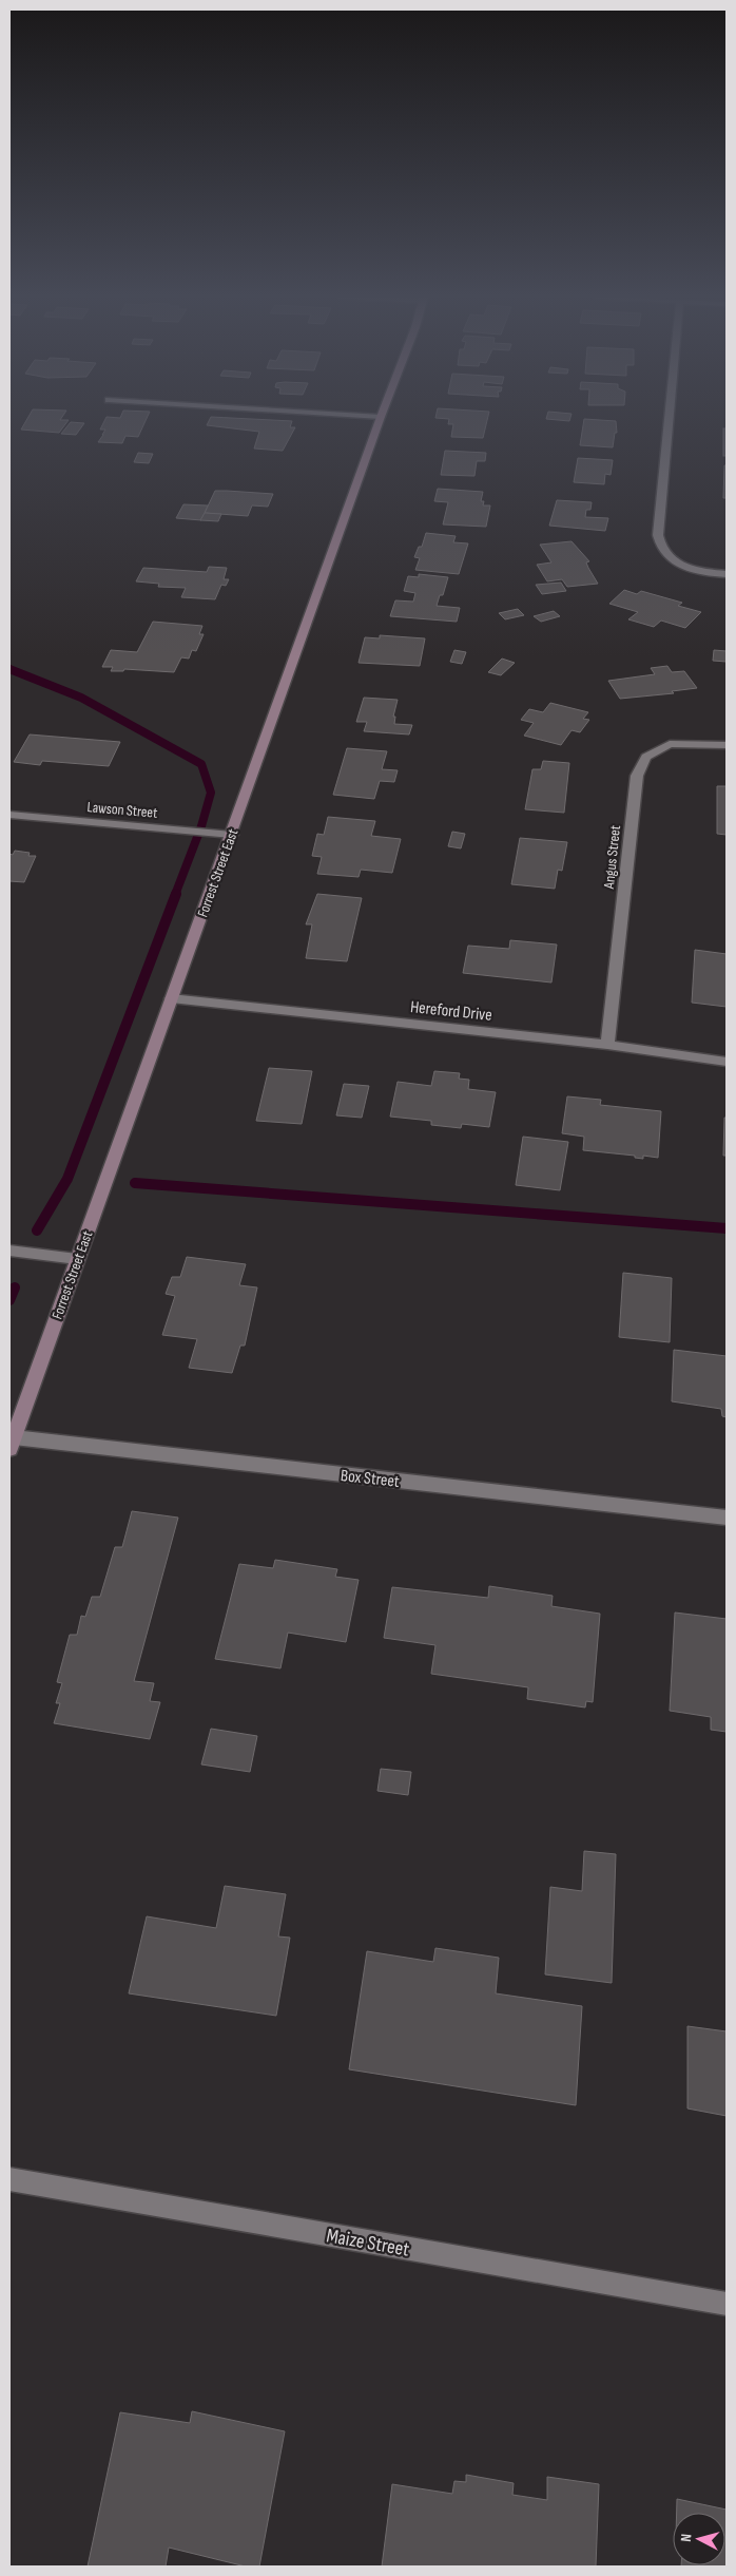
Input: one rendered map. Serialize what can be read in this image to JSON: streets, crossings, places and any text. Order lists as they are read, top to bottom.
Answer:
{
  "streets": {
    "main road": ["Forrest Street East"],
    "street": [
      "Lawson Street",
      "Angus Street",
      "Hereford Drive",
      "Box Street",
      "Maize Street"
    ]
  },
  "crossings": [
    ["Lawson Street", "Forrest Street East"],
    ["Angus Street", "Hereford Drive"],
    ["Forrest Street East", "Hereford Drive"],
    ["Forrest Street East", "Box Street"]
  ],
  "north": "left"
}
